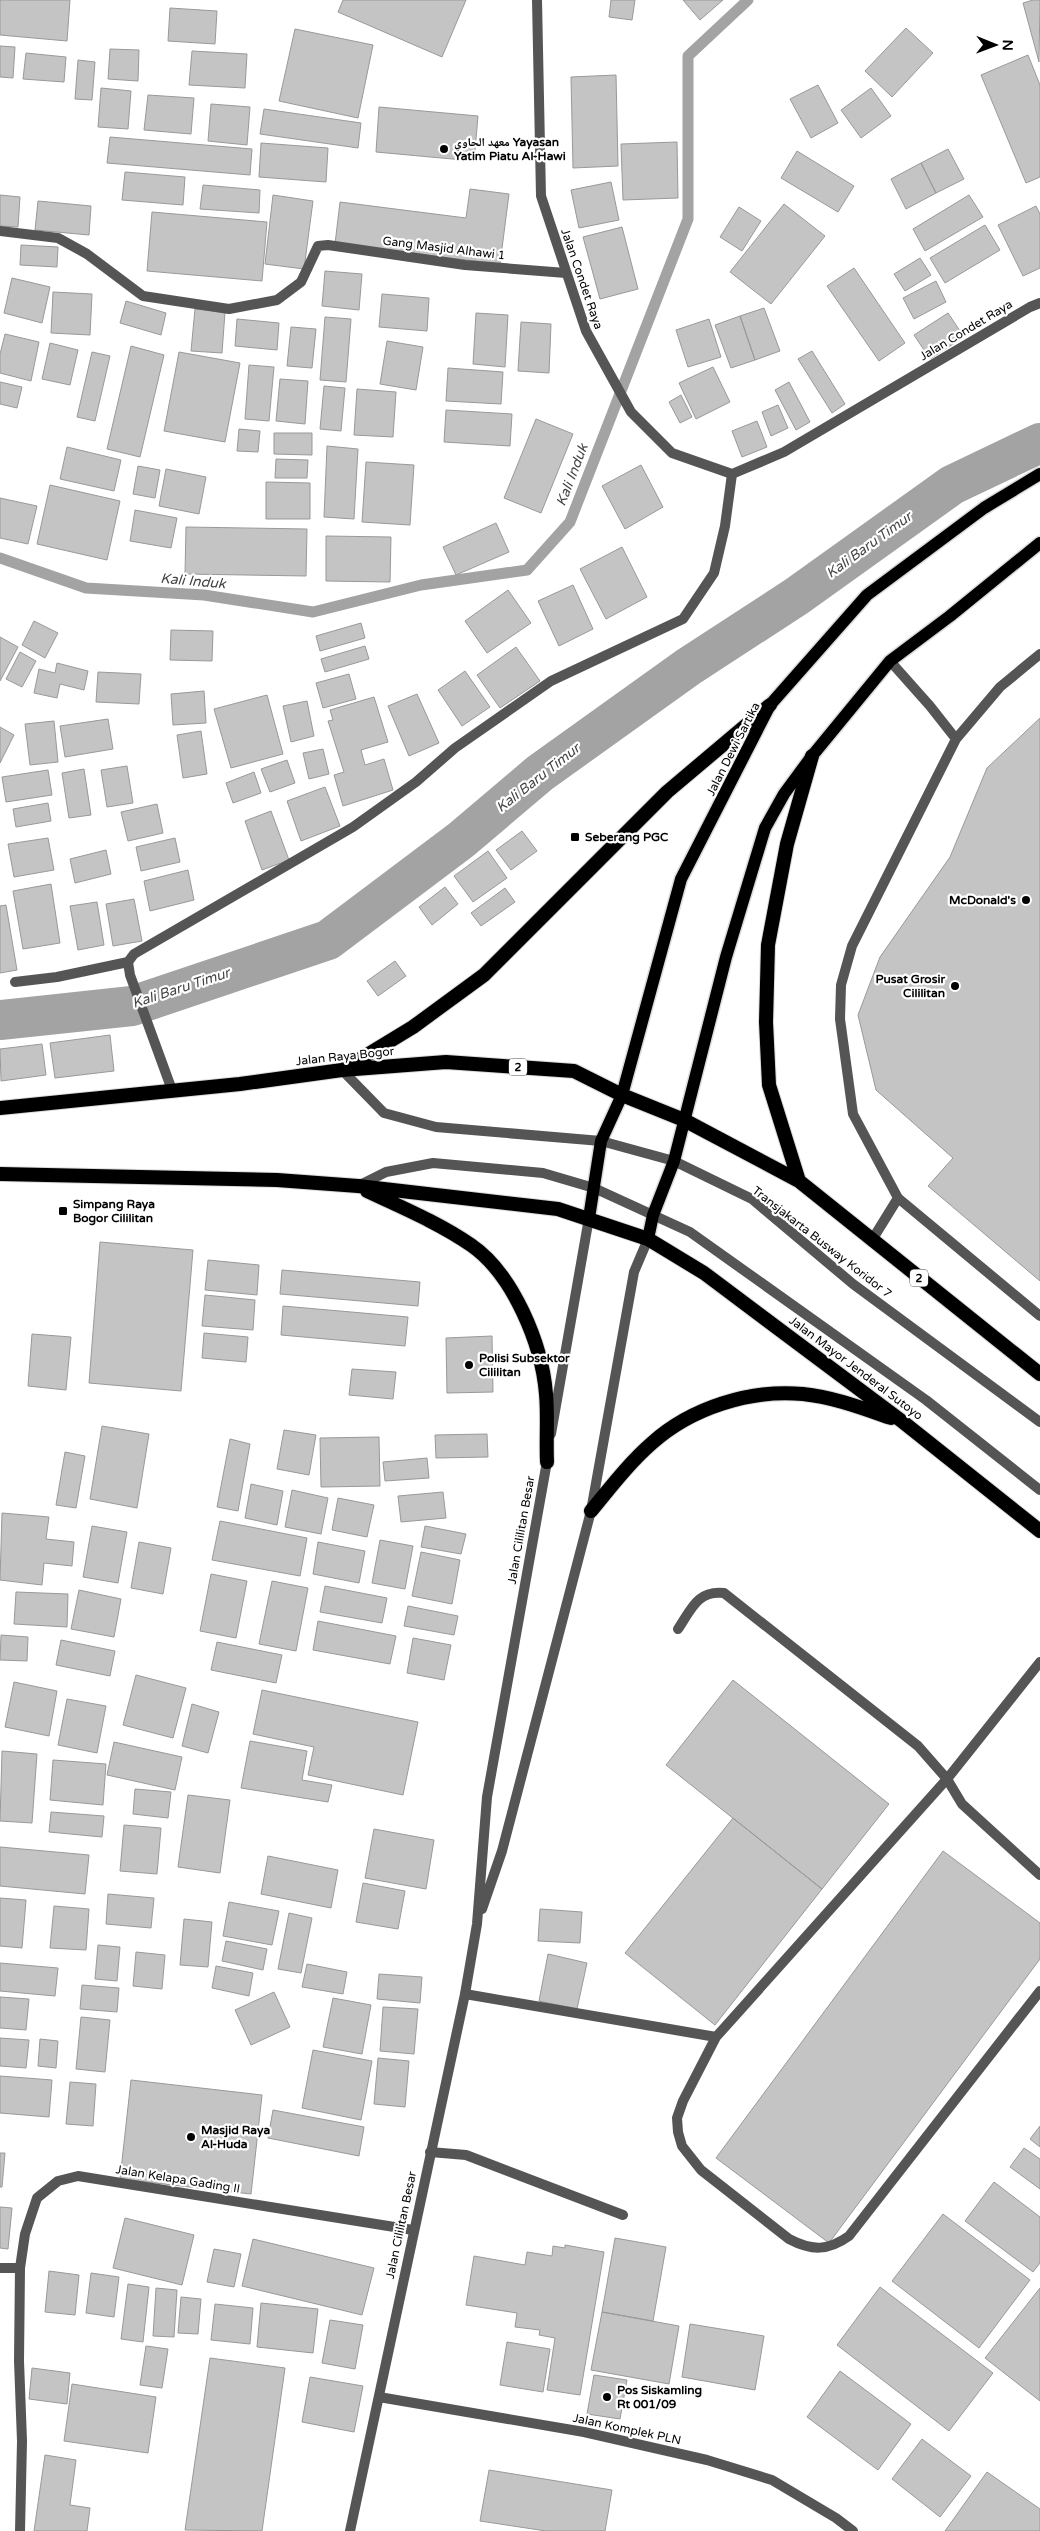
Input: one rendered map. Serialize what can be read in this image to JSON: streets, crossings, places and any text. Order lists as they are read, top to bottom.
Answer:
{
  "streets": {
    "highway": ["Jalan Raya Bogor", "2", "Jalan Mayor Jenderal Sutoyo"],
    "main road": ["Jalan Dewi Sartika", "Jalan Cililitan Besar"],
    "street": [
      "Gang Masjid Alhawi 1",
      "Jalan Condet Raya",
      "Transjakarta Busway Koridor 7",
      "Jalan Kelapa Gading II",
      "Jalan Komplek PLN"
    ]
  },
  "crossings": [
    ["Gang Masjid Alhawi 1", "Jalan Condet Raya"],
    ["Jalan Dewi Sartika", "Jalan Raya Bogor"],
    ["Jalan Dewi Sartika", "Transjakarta Busway Koridor 7"],
    ["Jalan Dewi Sartika", "Jalan Cililitan Besar"],
    ["Jalan Raya Bogor", "2"],
    ["Jalan Raya Bogor", "Transjakarta Busway Koridor 7"],
    ["Transjakarta Busway Koridor 7", "Jalan Cililitan Besar"],
    ["Jalan Mayor Jenderal Sutoyo", "Jalan Cililitan Besar"],
    ["Jalan Cililitan Besar", "Jalan Kelapa Gading II"],
    ["Jalan Cililitan Besar", "Jalan Komplek PLN"]
  ],
  "water": ["Kali Induk", "Kali Baru Timur"],
  "places": {
    "other": [
      "معهد الحاوي Yayasan Yatim Piatu Al-Hawi",
      "McDonald's",
      "Pusat Grosir Cililitan",
      "Polisi Subsektor Cililitan",
      "Masjid Raya Al-Huda",
      "Pos Siskamling Rt 001/09"
    ],
    "transit": ["Seberang PGC", "Simpang Raya Bogor Cililitan"]
  },
  "north": "right"
}
